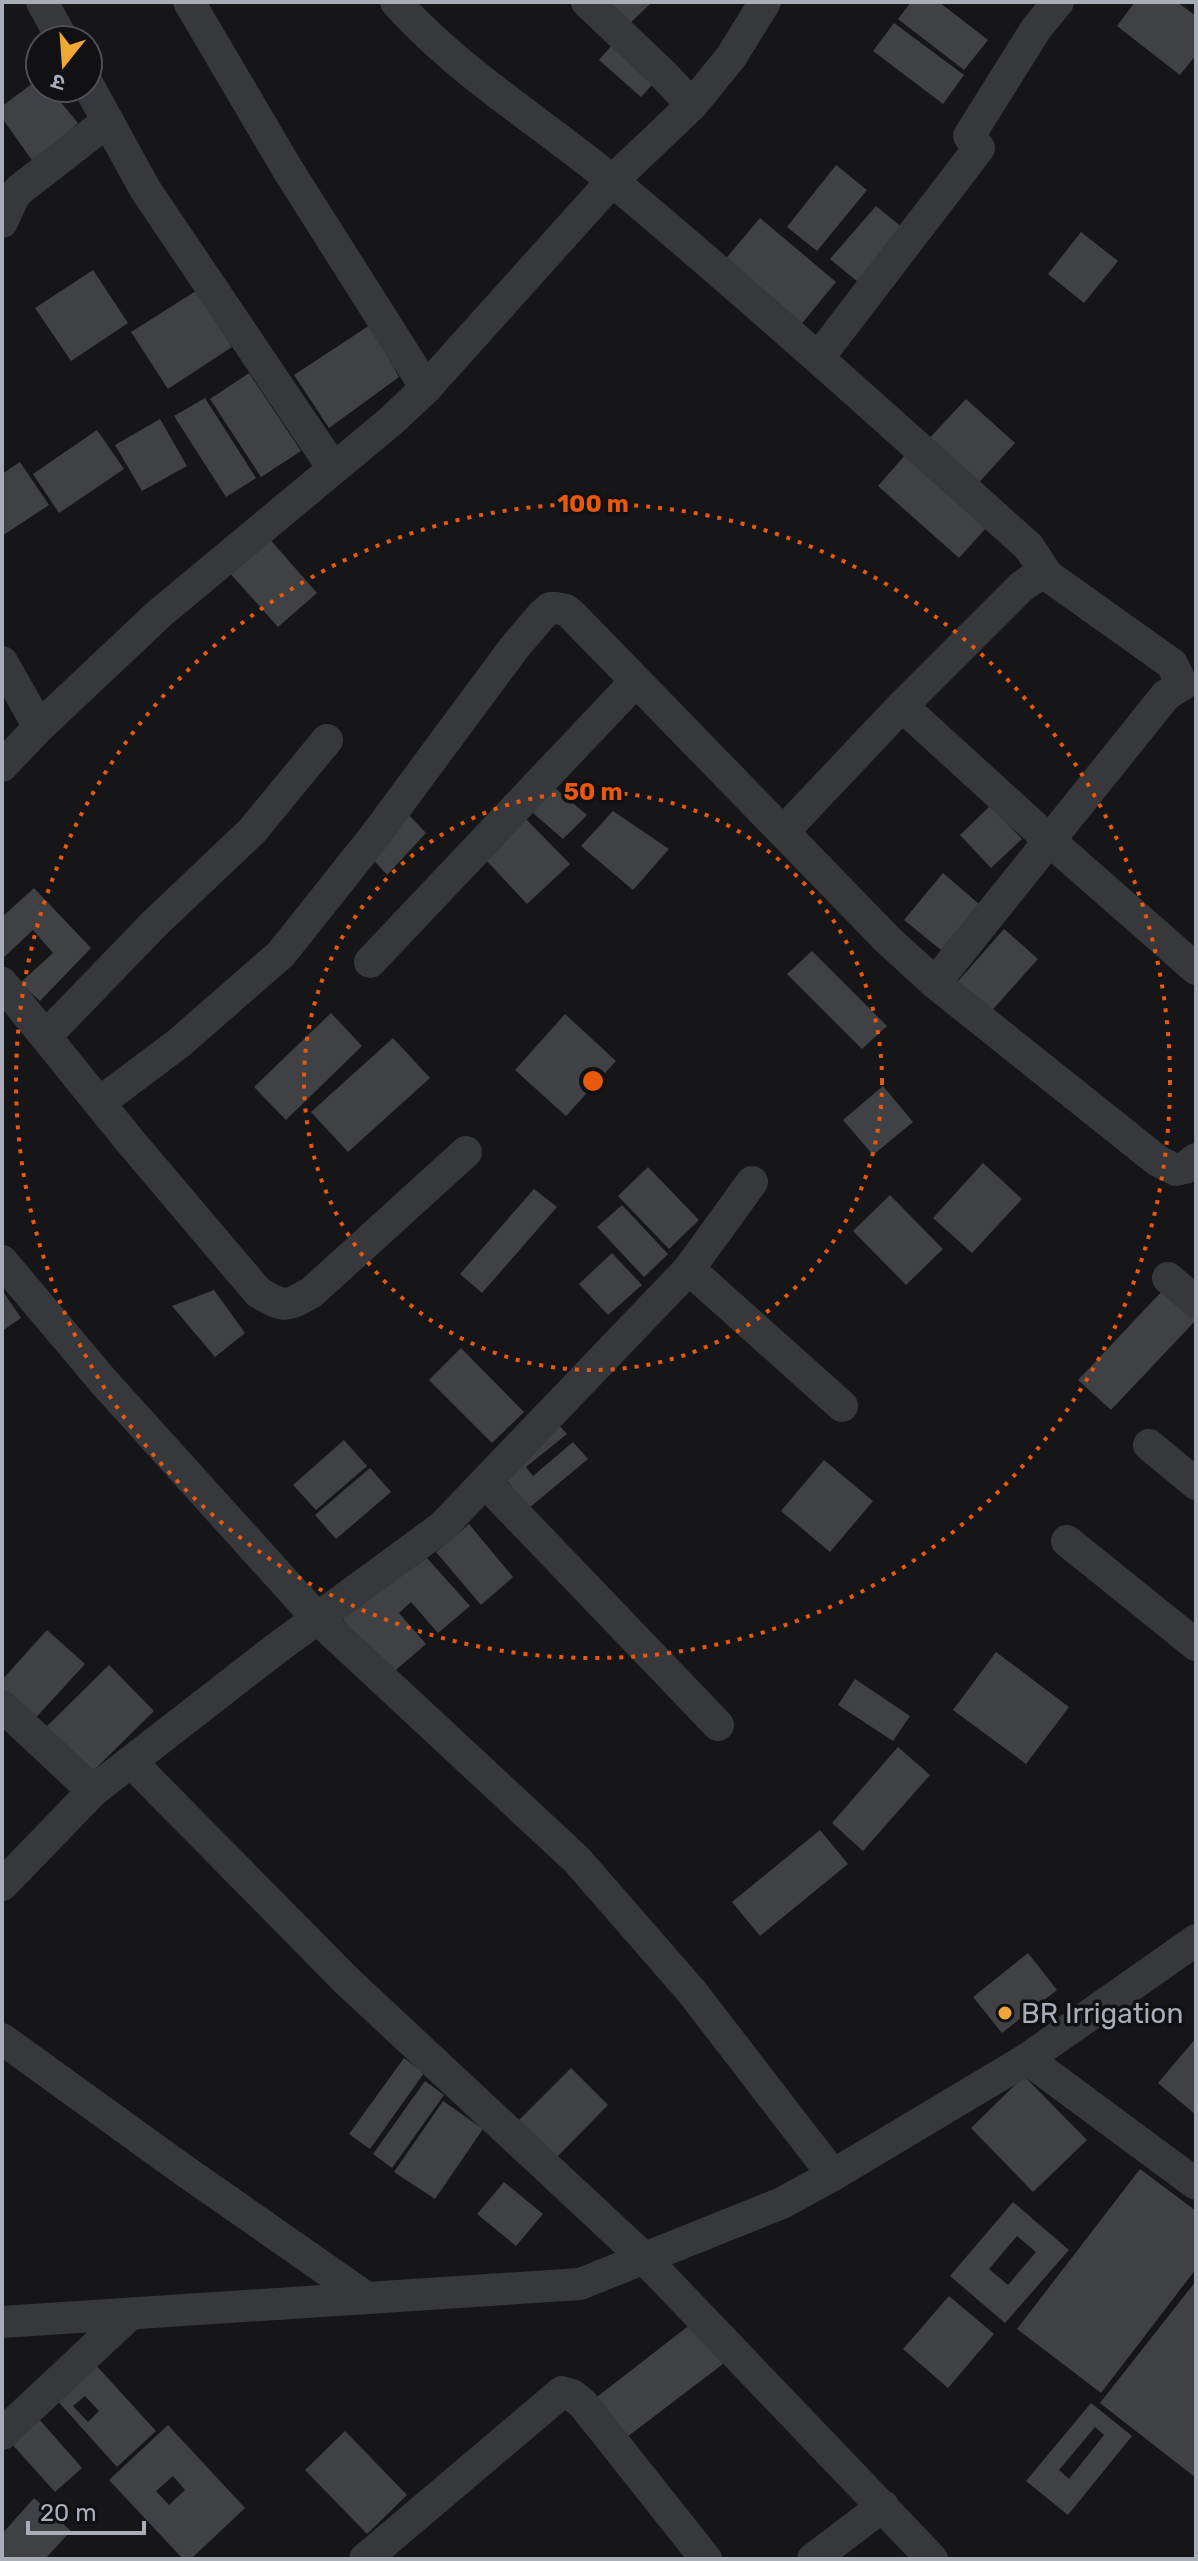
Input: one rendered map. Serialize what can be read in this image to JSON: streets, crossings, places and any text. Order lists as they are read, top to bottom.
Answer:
{
  "places": ["BR Irrigation"],
  "scale_bar": "20 m",
  "north": "bottom",
  "rings": ["100 m", "50 m"]
}
